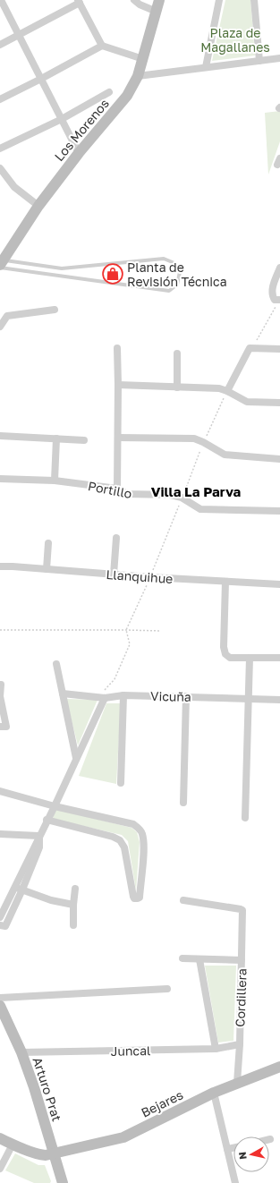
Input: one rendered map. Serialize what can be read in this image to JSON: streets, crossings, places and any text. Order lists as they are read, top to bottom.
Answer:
{
  "streets": {
    "main road": ["Los Morenos", "Arturo Prat", "Bejares"],
    "street": [
      "Portillo",
      "Llanquihue",
      "Vicuña",
      "Cordillera",
      "Juncal"
    ]
  },
  "crossings": [
    ["Cordillera", "Juncal"],
    ["Cordillera", "Bejares"],
    ["Juncal", "Arturo Prat"],
    ["Arturo Prat", "Bejares"]
  ],
  "districts": ["Villa La Parva"],
  "parks": ["Plaza de Magallanes"],
  "places": {
    "shop": ["Planta de Revisión Técnica"]
  },
  "north": "left"
}
